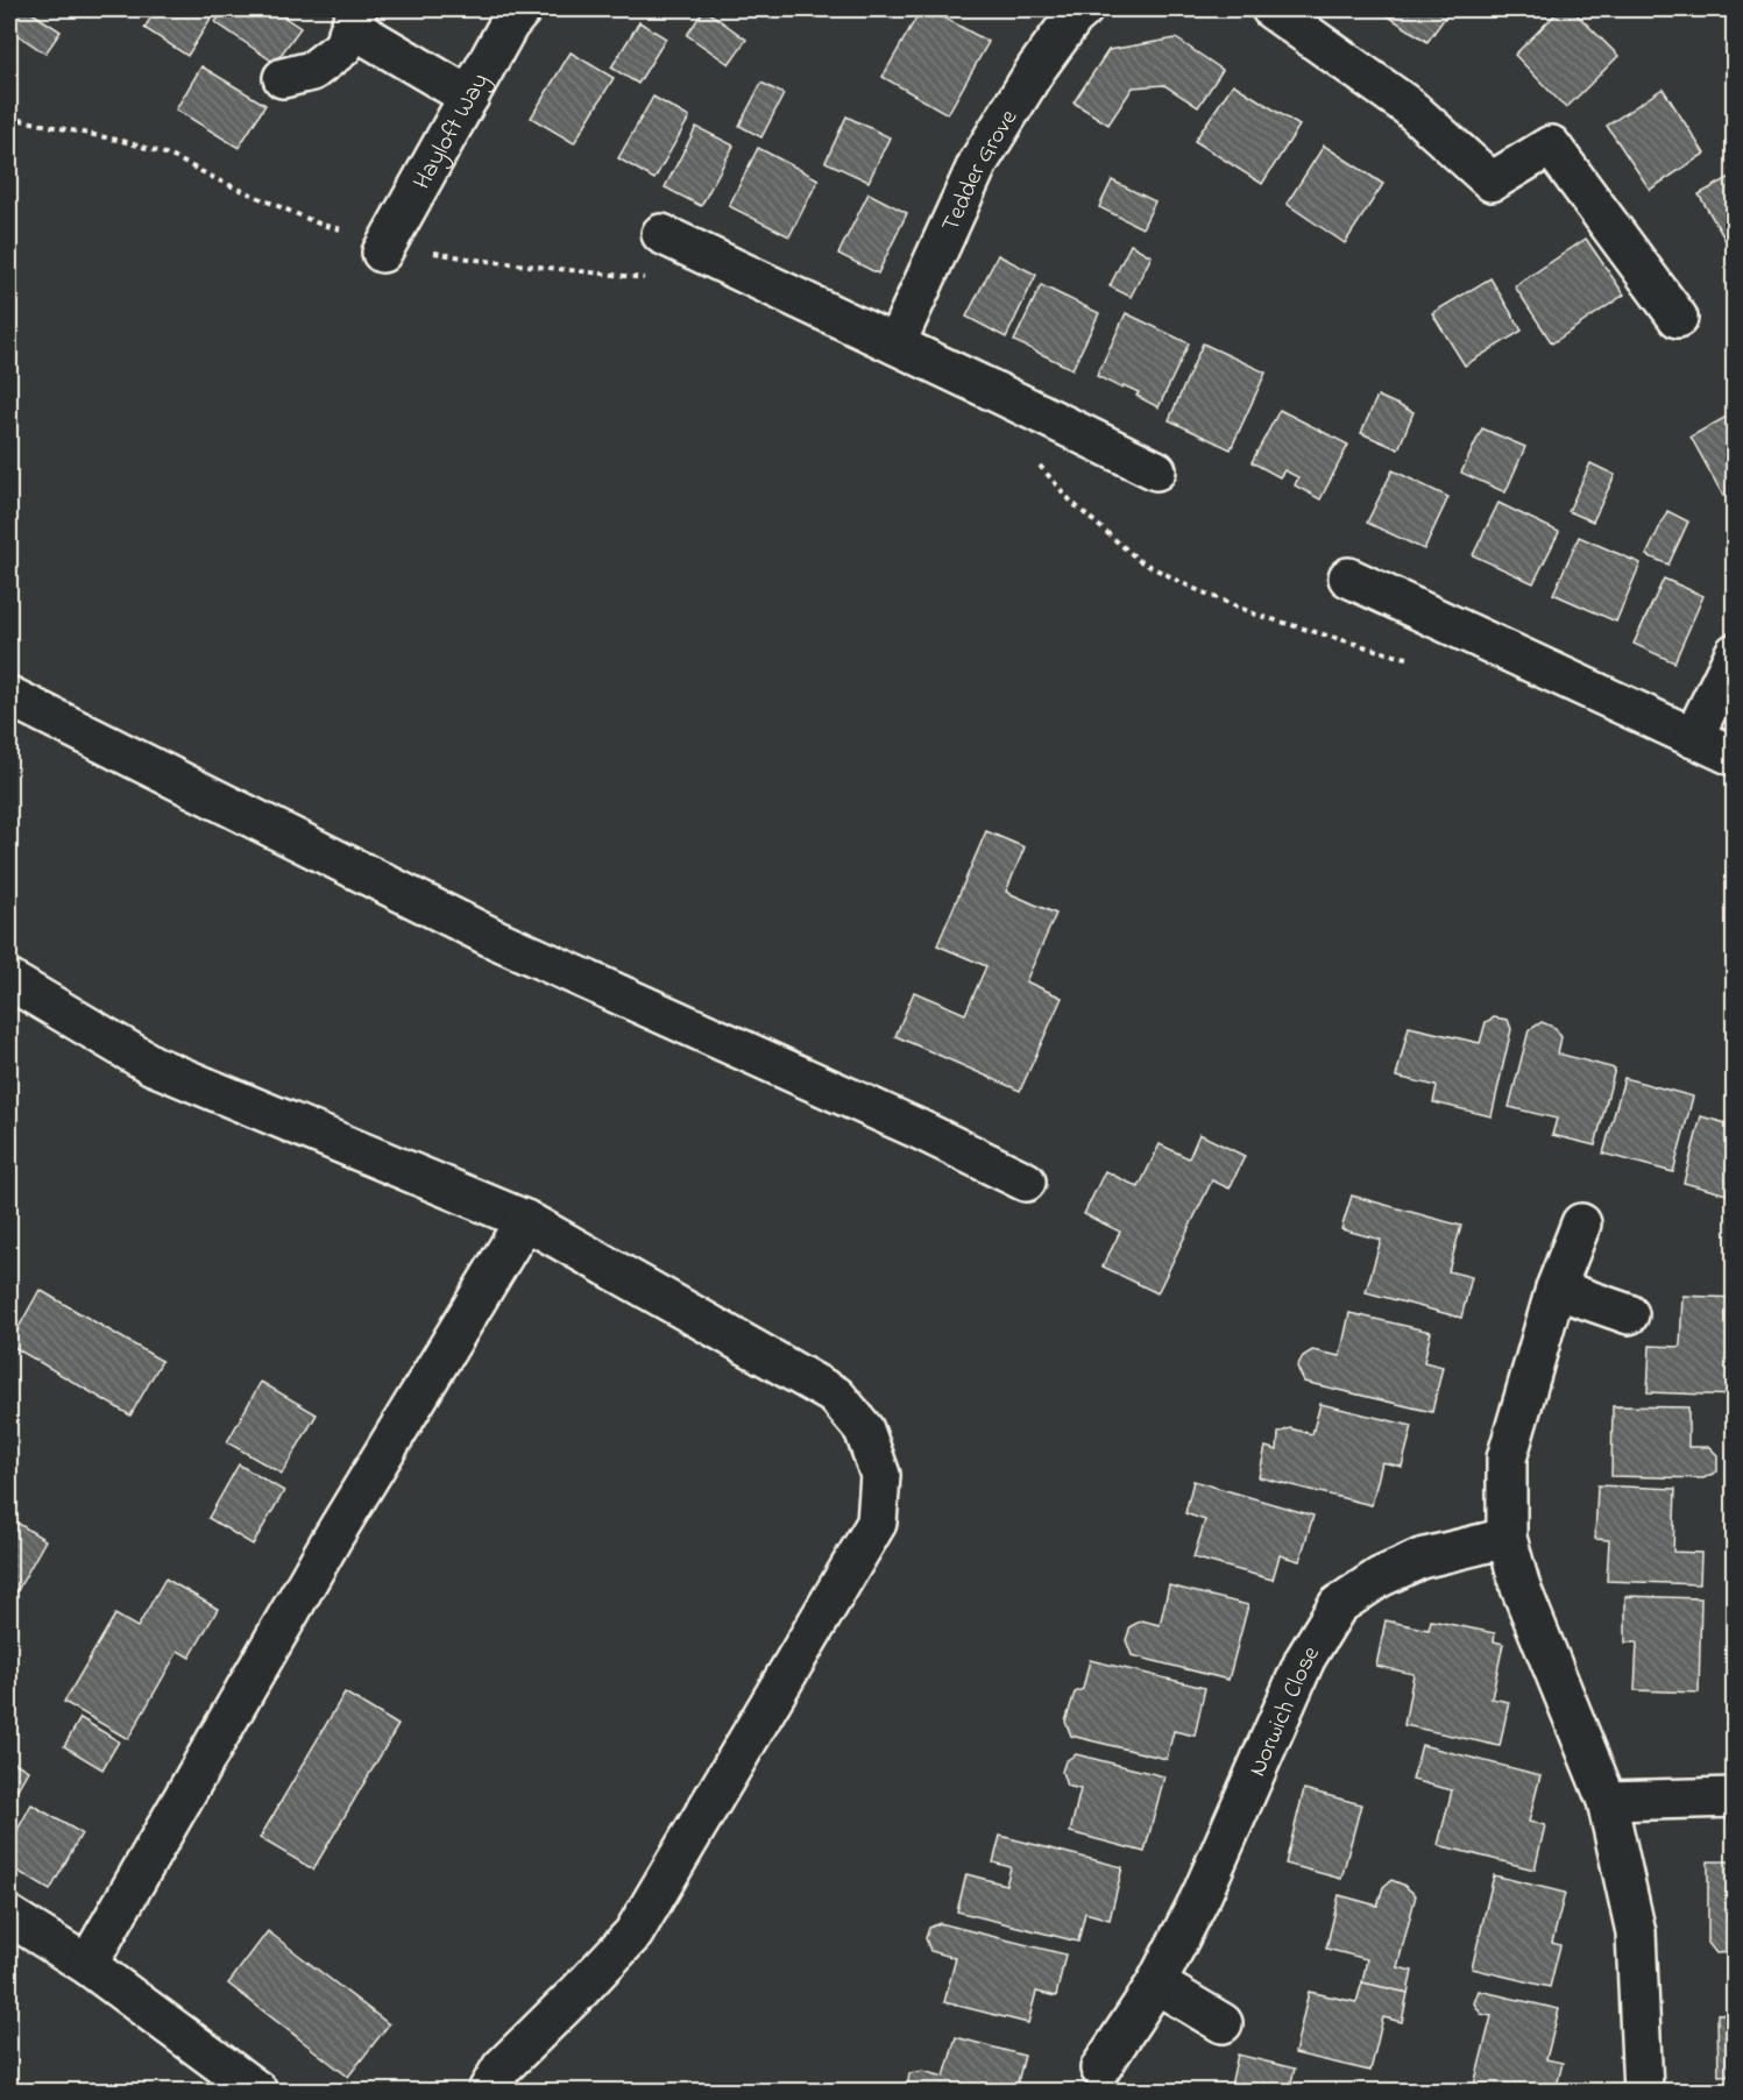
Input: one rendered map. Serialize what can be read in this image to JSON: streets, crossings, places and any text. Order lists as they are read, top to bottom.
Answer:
{
  "streets": {
    "street": ["Hayloft Way", "Tedder Grove", "Norwich Close"]
  }
}
